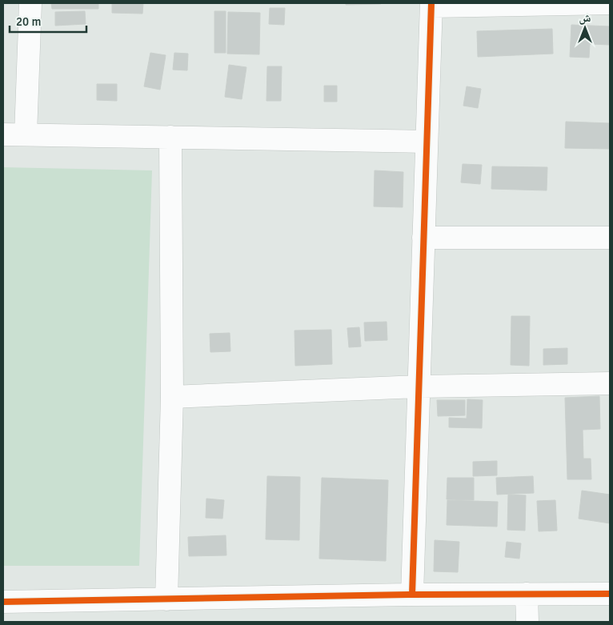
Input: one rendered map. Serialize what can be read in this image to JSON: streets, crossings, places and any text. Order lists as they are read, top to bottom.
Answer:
{
  "scale_bar": "20 m",
  "north": "top"
}
